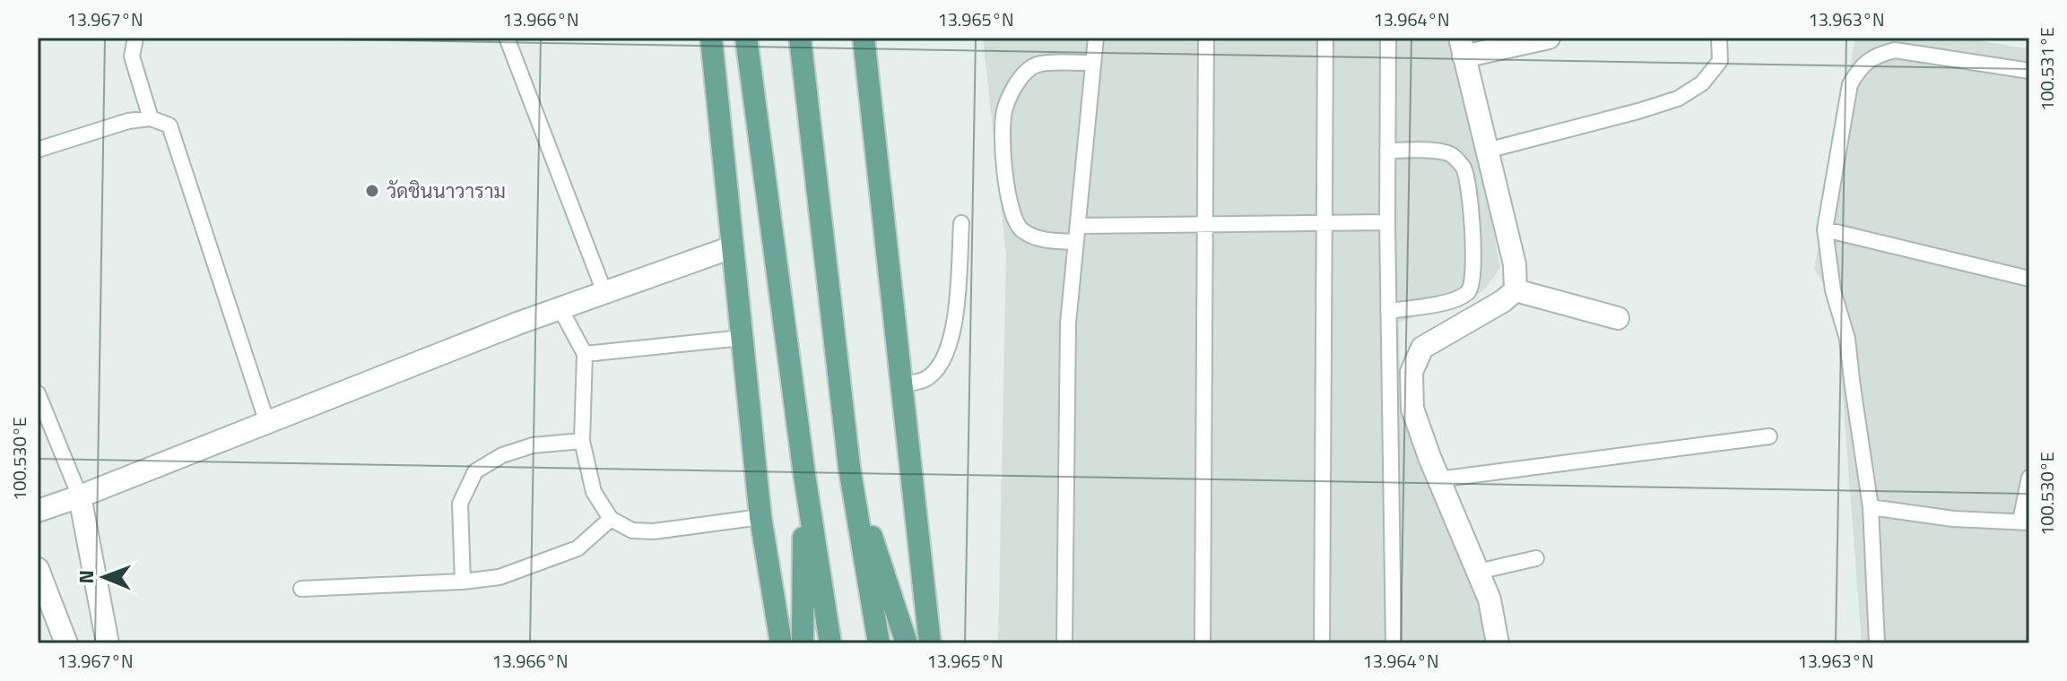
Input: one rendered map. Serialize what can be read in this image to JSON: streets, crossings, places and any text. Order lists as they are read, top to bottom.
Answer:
{
  "places": ["วัดชินนาวาราม"],
  "north": "left",
  "coordinates": [
    "13.967°N",
    "13.966°N",
    "13.965°N",
    "13.964°N",
    "13.963°N",
    "100.531°E",
    "100.530°E"
  ]
}
